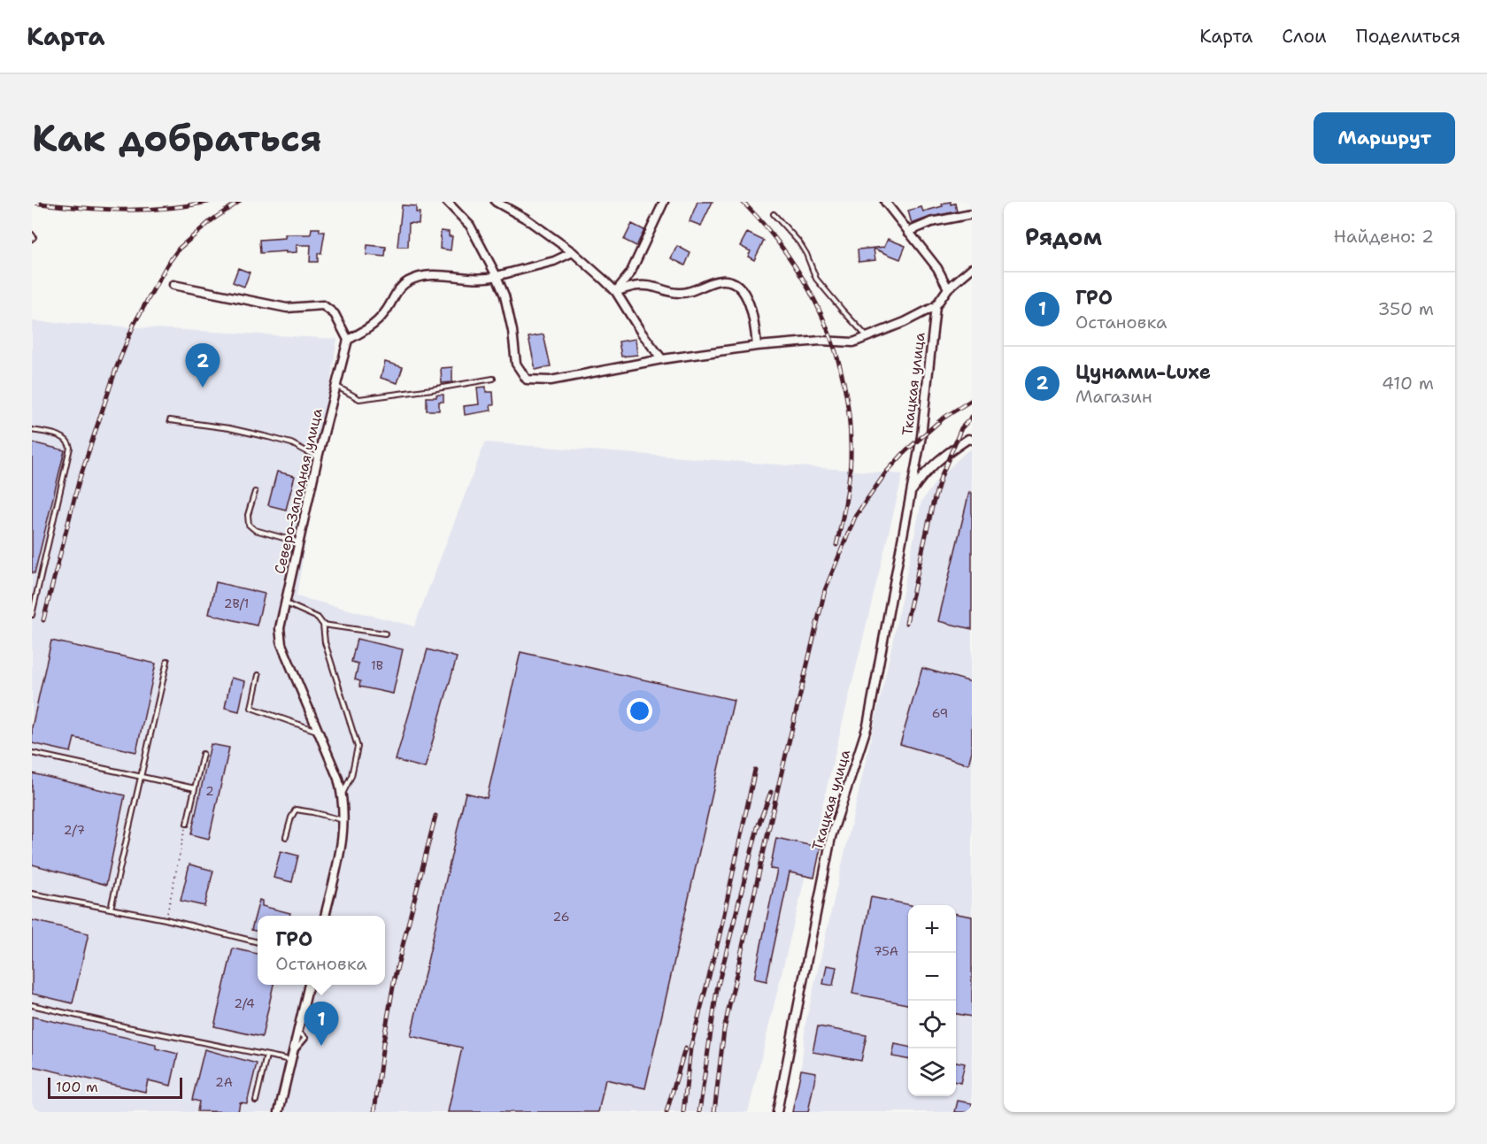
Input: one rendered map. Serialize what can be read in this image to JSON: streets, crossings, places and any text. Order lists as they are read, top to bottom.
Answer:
{
  "streets": {
    "street": ["Ткацкая улица", "Северо-Западная улица"]
  },
  "house_numbers": [
    "2В/1",
    "1В",
    "69",
    "2",
    "2/7",
    "26",
    "75А",
    "2/4",
    "2А"
  ],
  "scale_bar": "100 m",
  "page": {
    "header": "Карта",
    "nav": ["Карта", "Слои", "Поделиться"],
    "buttons": "Маршрут",
    "title": "Как добраться",
    "heading": ["Рядом", "Найдено: 2"],
    "list": [
      {
        "mark": "1",
        "name": "ГРО",
        "note": "Остановка",
        "value": "350 m"
      },
      {
        "mark": "2",
        "name": "Цунами-Luxe",
        "note": "Магазин",
        "value": "410 m"
      }
    ],
    "pins": ["2", "1"],
    "map_buttons": ["+", "−"],
    "popup": ["ГРО", "Остановка"],
    "scale": "100 m"
  }
}
